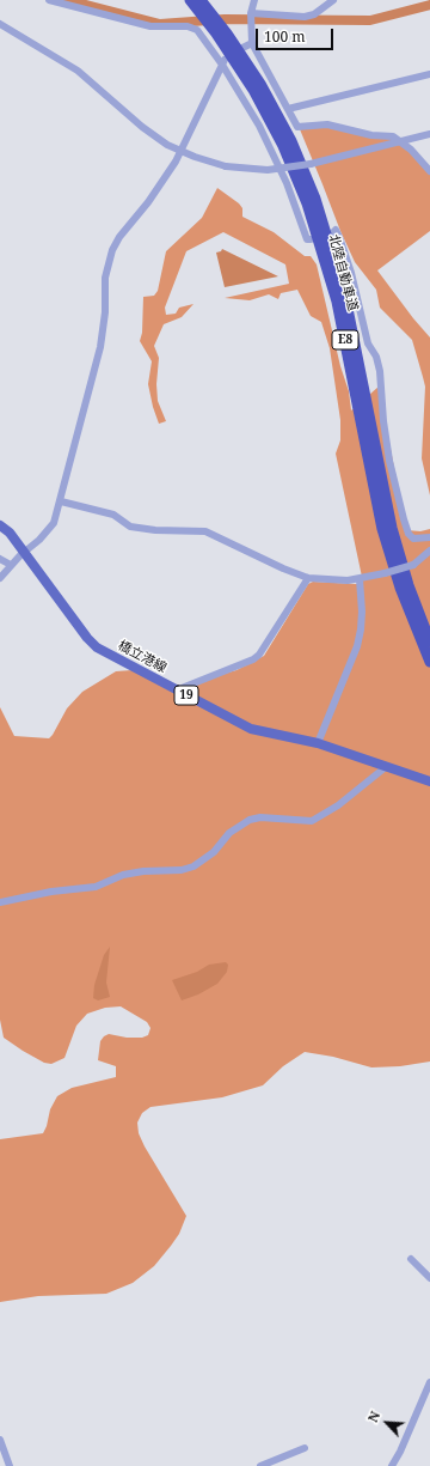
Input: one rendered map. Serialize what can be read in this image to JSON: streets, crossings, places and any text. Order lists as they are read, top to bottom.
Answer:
{
  "streets": {
    "highway": ["北陸自動車道", "E8"],
    "main road": ["橋立港線", "19"]
  },
  "scale_bar": "100 m",
  "north": "top left"
}
